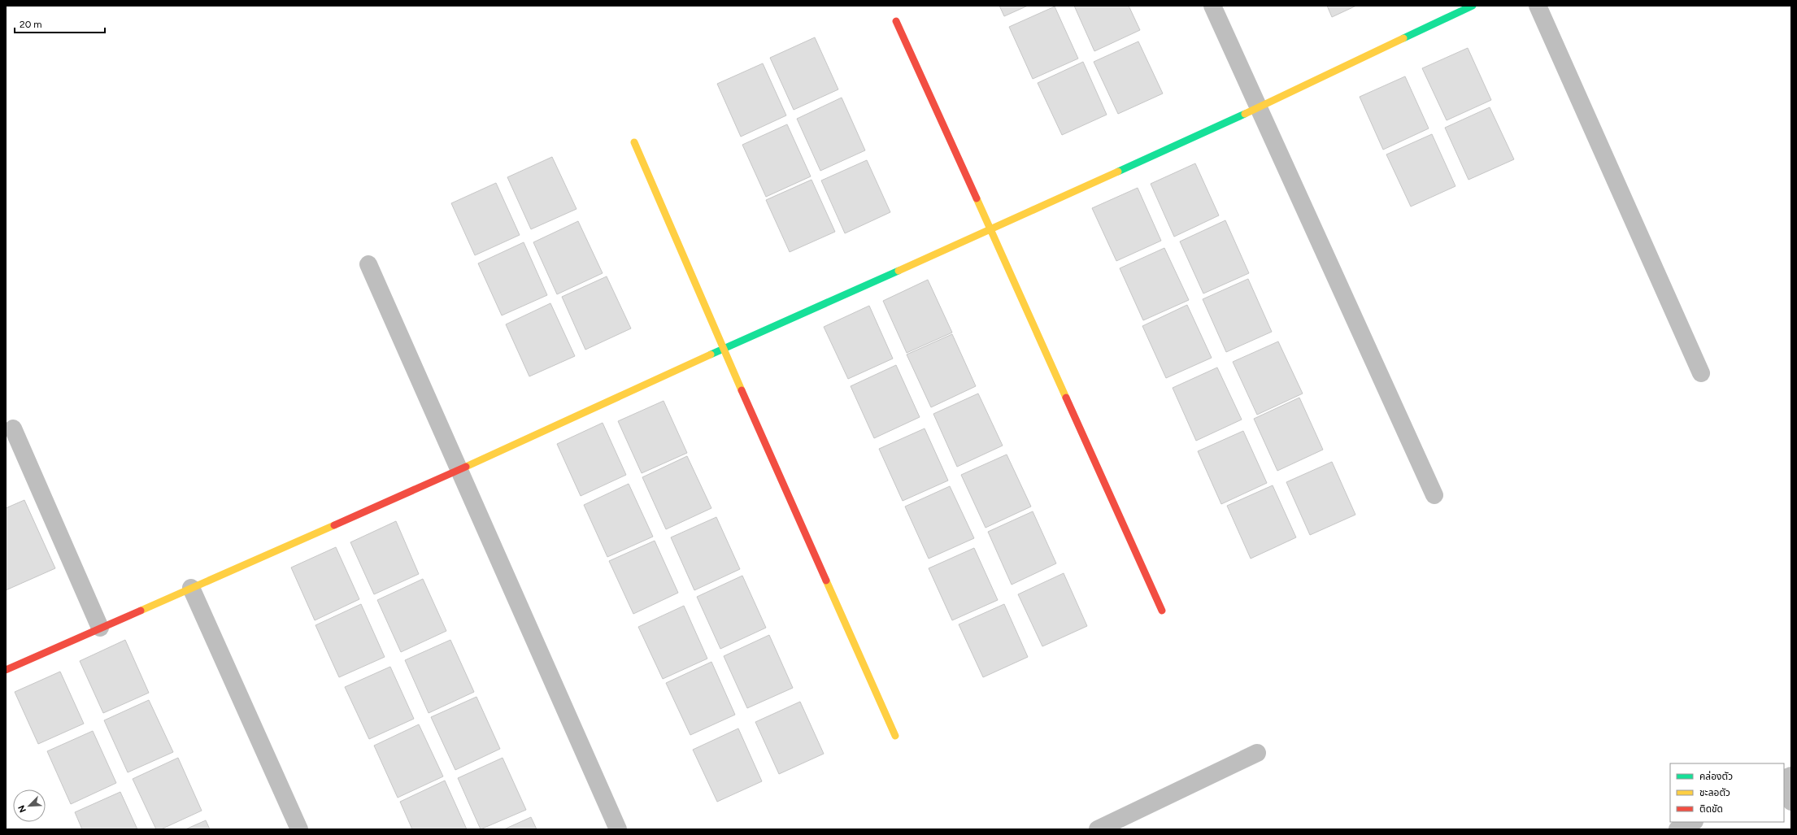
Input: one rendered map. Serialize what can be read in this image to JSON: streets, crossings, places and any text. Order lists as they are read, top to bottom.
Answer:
{
  "legend": ["คล่องตัว", "ชะลอตัว", "ติดขัด"],
  "scale_bar": "20 m",
  "north": "bottom left"
}
